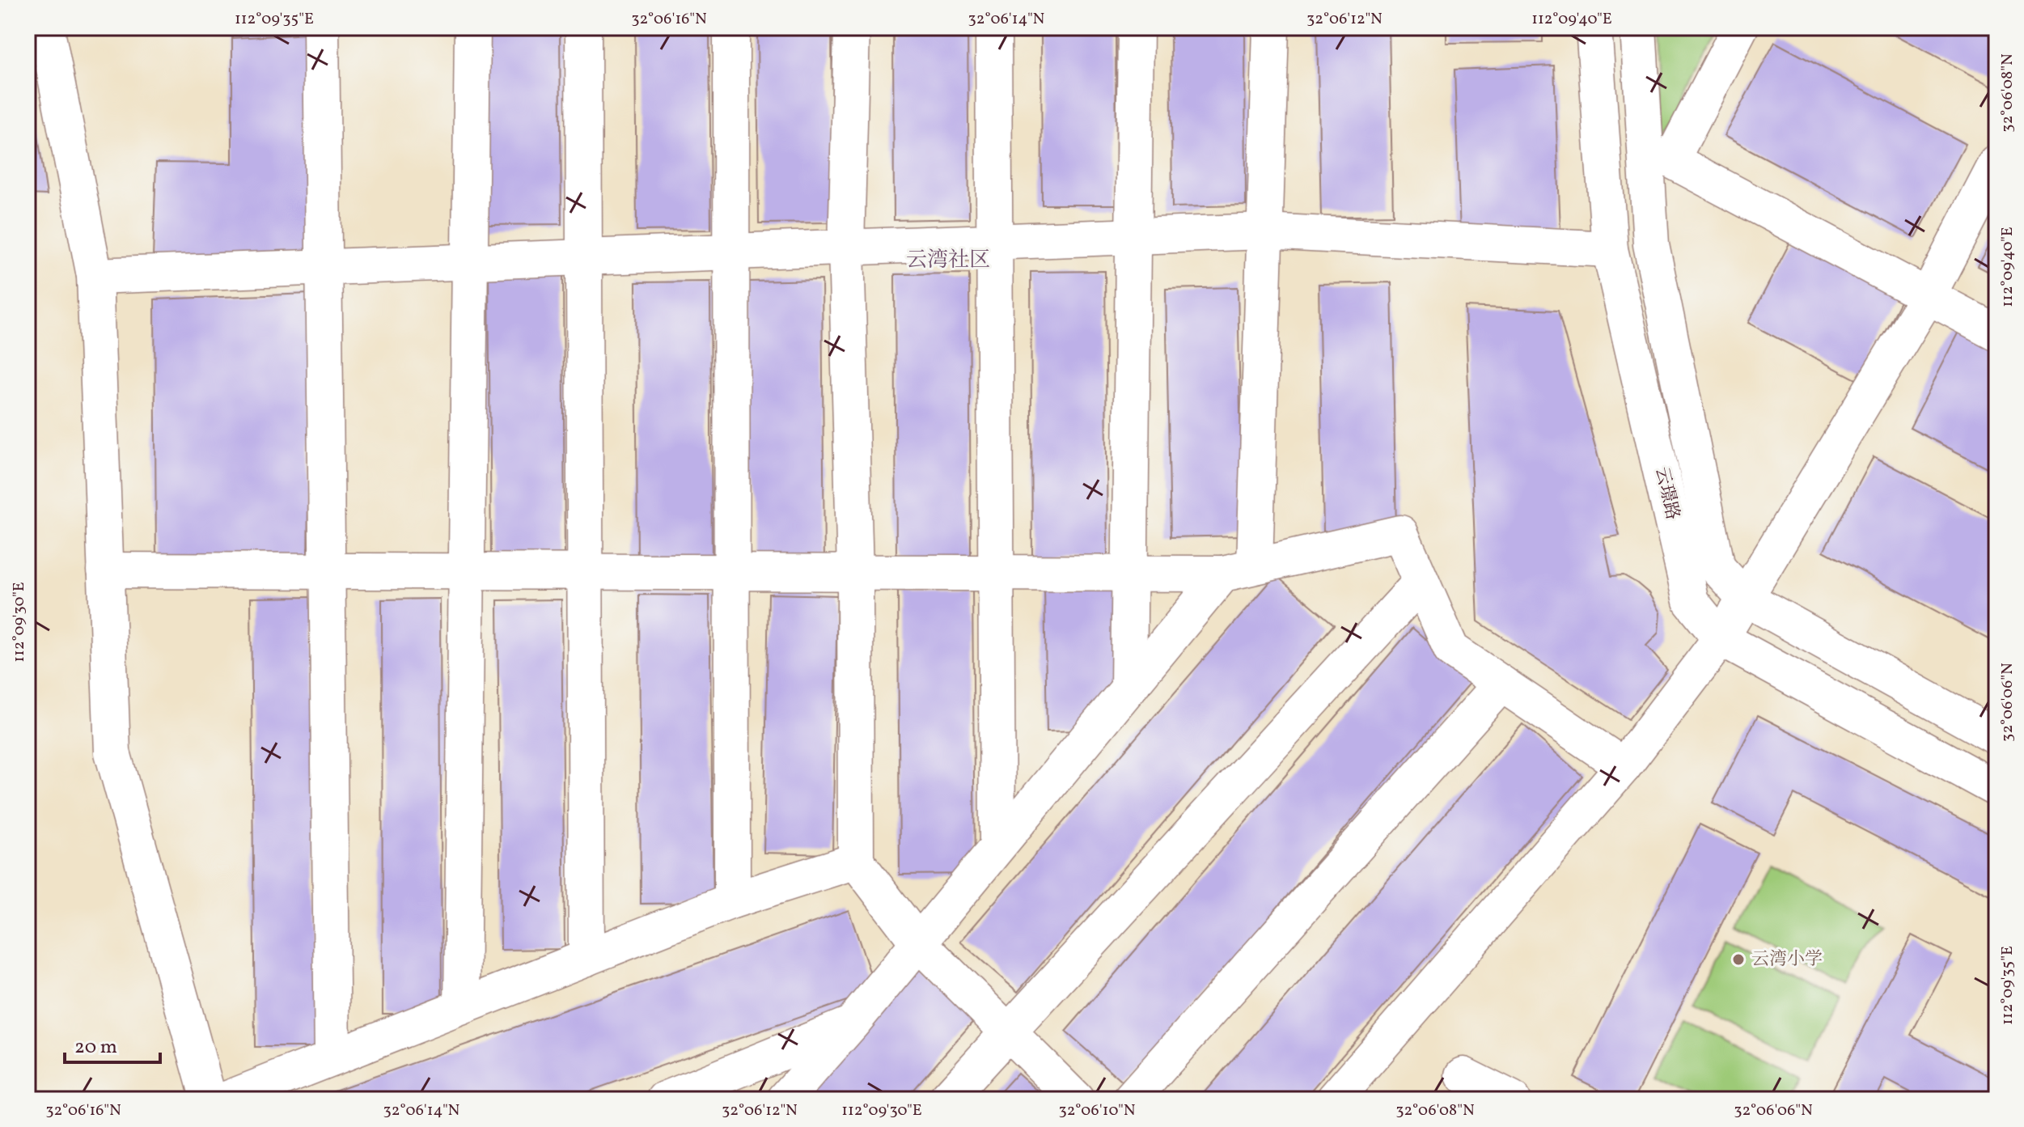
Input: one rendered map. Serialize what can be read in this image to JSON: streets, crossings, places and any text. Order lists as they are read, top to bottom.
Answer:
{
  "streets": {
    "street": ["云璟路"]
  },
  "districts": ["云湾社区"],
  "places": ["云湾小学"],
  "scale_bar": "20 m",
  "coordinates": [
    "112°09'35\"E",
    "32°06'16\"N",
    "32°06'14\"N",
    "32°06'12\"N",
    "112°09'40\"E",
    "32°06'08\"N",
    "112°09'30\"E",
    "32°06'06\"N",
    "32°06'10\"N"
  ]
}
